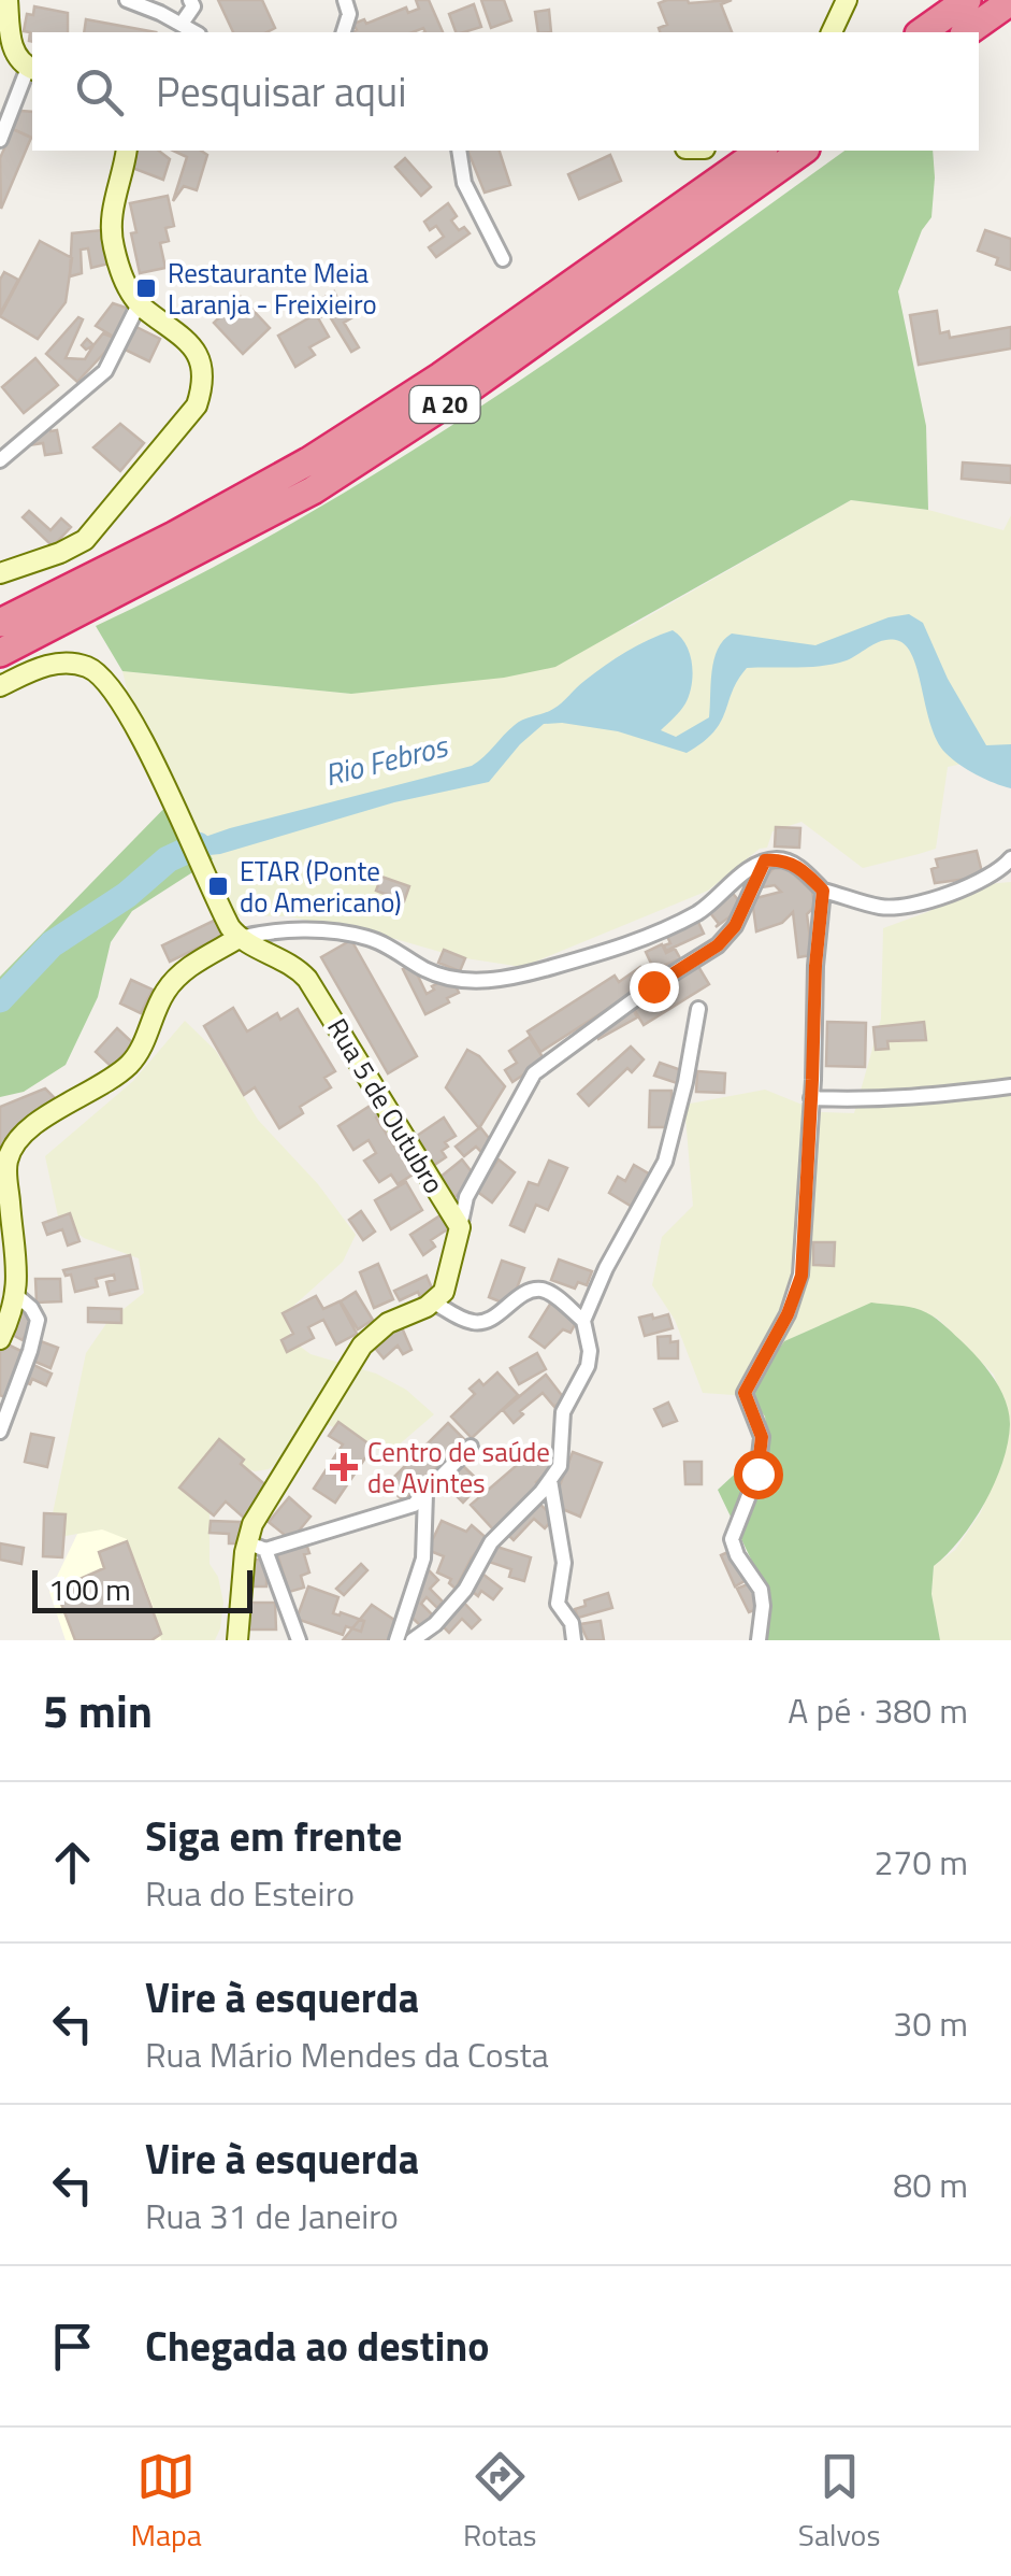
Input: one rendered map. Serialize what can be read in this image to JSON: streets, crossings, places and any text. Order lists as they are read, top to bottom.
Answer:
{
  "streets": {
    "highway": ["A 20"],
    "street": ["Rua 5 de Outubro"]
  },
  "water": ["Rio Febros"],
  "places": {
    "transit": ["Restaurante Meia Laranja - Freixieiro", "ETAR (Ponte do Americano)"],
    "health": ["Centro de saúde de Avintes"]
  },
  "scale_bar": "100 m",
  "page": {
    "search": "Pesquisar aqui",
    "scale": "100 m",
    "heading": ["5 min", "A pé · 380 m"],
    "list": [
      ["Siga em frente", "Rua do Esteiro", "270 m"],
      ["Vire à esquerda", "Rua Mário Mendes da Costa", "30 m"],
      ["Vire à esquerda", "Rua 31 de Janeiro", "80 m"],
      "Chegada ao destino"
    ],
    "nav": ["Mapa", "Rotas", "Salvos"]
  }
}
